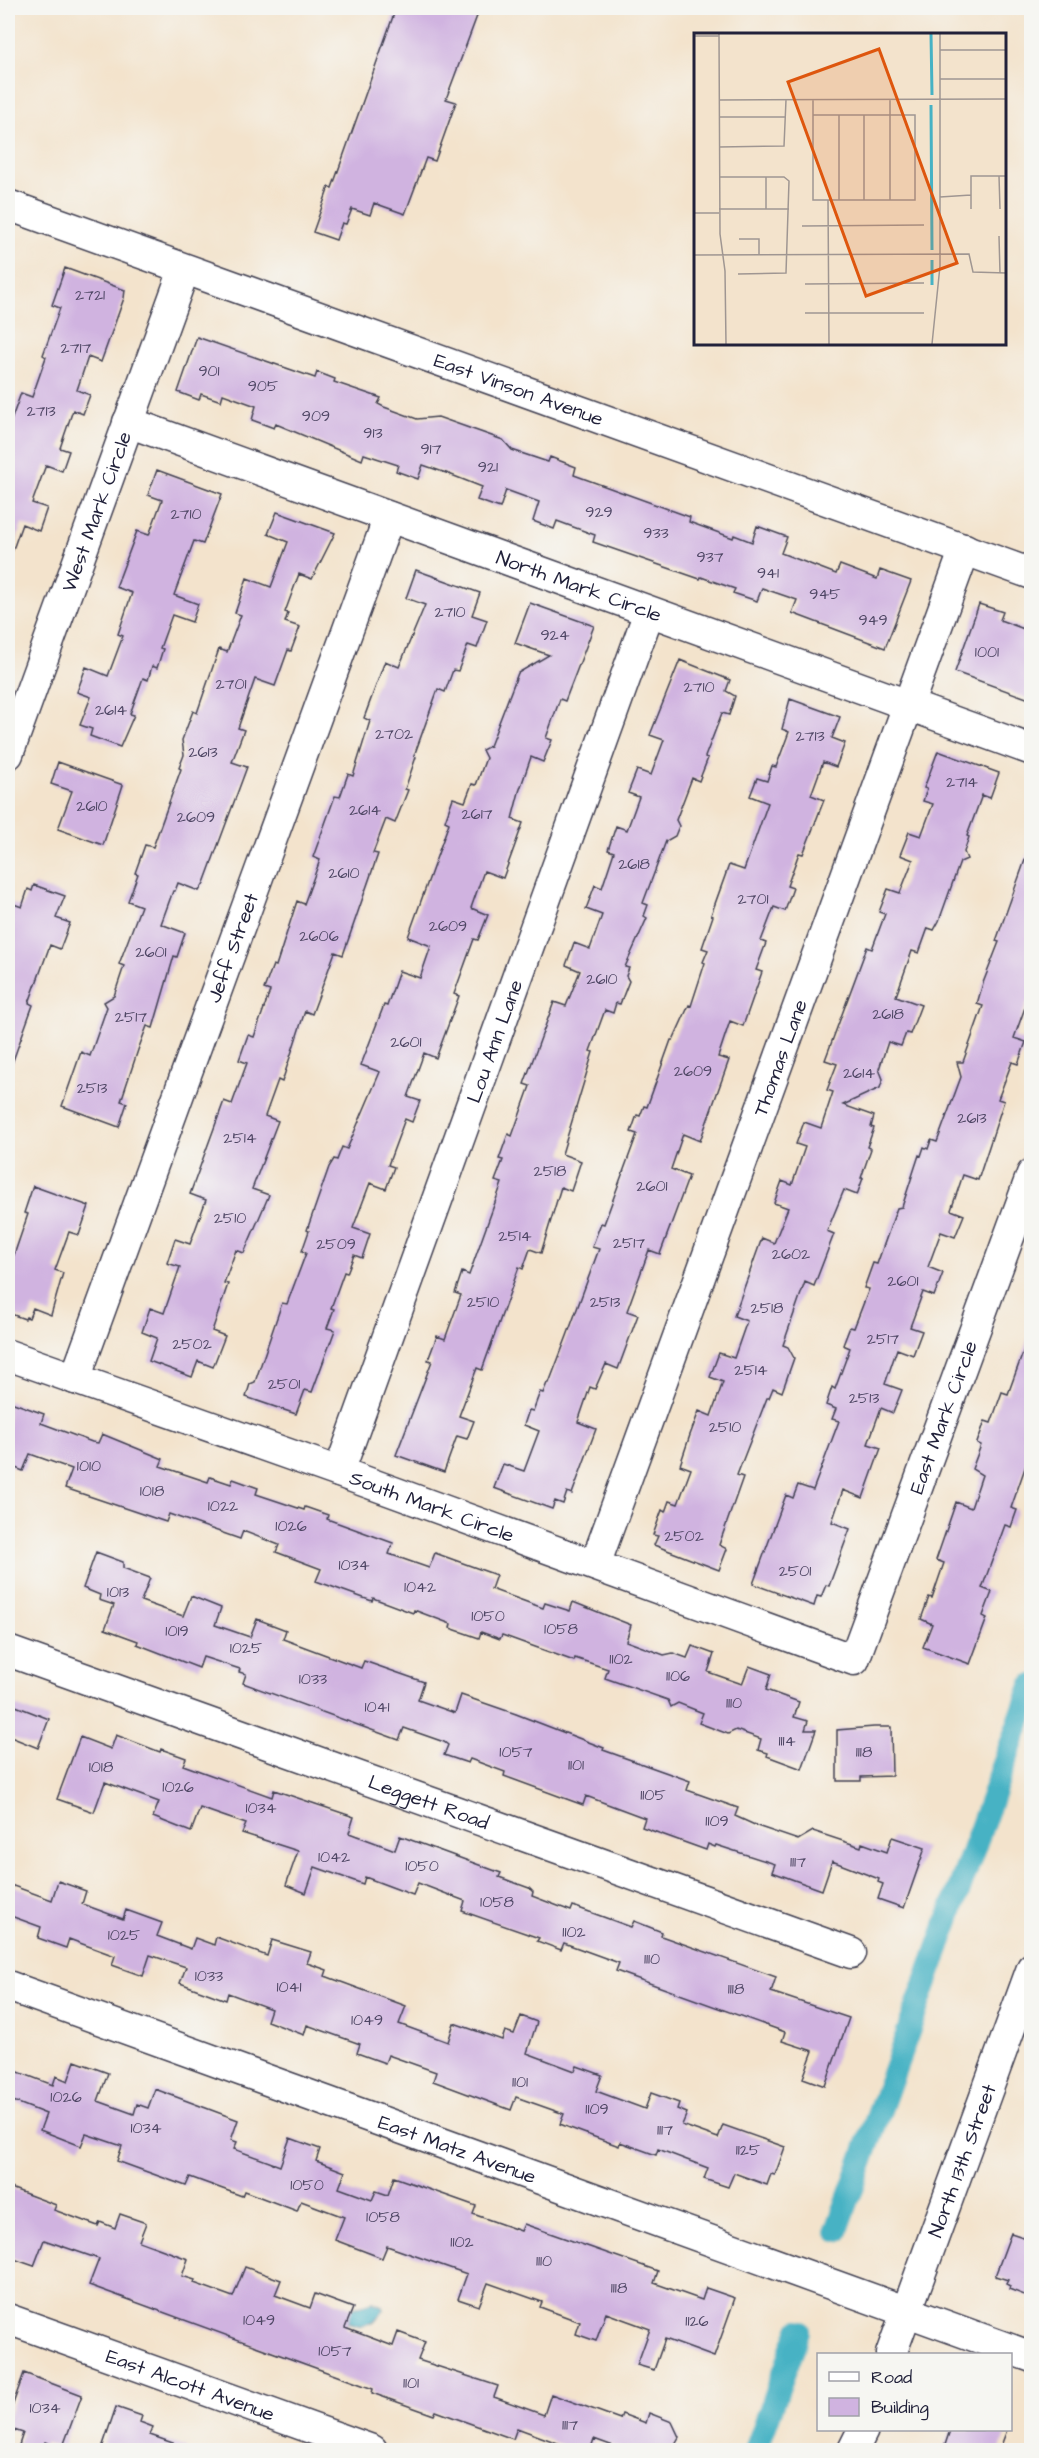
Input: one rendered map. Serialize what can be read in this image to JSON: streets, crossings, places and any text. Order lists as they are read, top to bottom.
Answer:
{
  "streets": {
    "street": [
      "East Vinson Avenue",
      "West Mark Circle",
      "North Mark Circle",
      "Jeff Street",
      "Lou Ann Lane",
      "Thomas Lane",
      "East Mark Circle",
      "South Mark Circle",
      "Leggett Road",
      "East Matz Avenue",
      "North 13th Street",
      "East Alcott Avenue"
    ]
  },
  "crossings": [
    ["East Vinson Avenue", "West Mark Circle"],
    ["East Vinson Avenue", "Thomas Lane"],
    ["West Mark Circle", "North Mark Circle"],
    ["North Mark Circle", "Jeff Street"],
    ["North Mark Circle", "Lou Ann Lane"],
    ["North Mark Circle", "Thomas Lane"],
    ["Jeff Street", "South Mark Circle"],
    ["Lou Ann Lane", "South Mark Circle"],
    ["Thomas Lane", "South Mark Circle"],
    ["East Mark Circle", "South Mark Circle"],
    ["East Matz Avenue", "North 13th Street"]
  ],
  "house_numbers": [
    "2721",
    "2717",
    "901",
    "905",
    "2713",
    "909",
    "913",
    "917",
    "921",
    "929",
    "2710",
    "933",
    "937",
    "941",
    "945",
    "2710",
    "949",
    "924",
    "1001",
    "2701",
    "2710",
    "2614",
    "2702",
    "2713",
    "2613",
    "2714",
    "2610",
    "2614",
    "2617",
    "2609",
    "2618",
    "2610",
    "2701",
    "2609",
    "2606",
    "2601",
    "2610",
    "2618",
    "2517",
    "2601",
    "2609",
    "2614",
    "2513",
    "2613",
    "2514",
    "2518",
    "2601",
    "2510",
    "2514",
    "2517",
    "2509",
    "2602",
    "2601",
    "2510",
    "2513",
    "2518",
    "2517",
    "2502",
    "2514",
    "2501",
    "2513",
    "2510",
    "1010",
    "1018",
    "1022",
    "1026",
    "2502",
    "1034",
    "2501",
    "1042",
    "1013",
    "1050",
    "1058",
    "1019",
    "1025",
    "1102",
    "1106",
    "1033",
    "1110",
    "1041",
    "1114",
    "1057",
    "1118",
    "1101",
    "1018",
    "1026",
    "1105",
    "1034",
    "1109",
    "1042",
    "1117",
    "1050",
    "1058",
    "1102",
    "1025",
    "1110",
    "1033",
    "1041",
    "1118",
    "1049",
    "1101",
    "1026",
    "1109",
    "1034",
    "1117",
    "1125",
    "1050",
    "1058",
    "1102",
    "1110",
    "1118",
    "1049",
    "1126",
    "1057",
    "1101",
    "1034",
    "1117"
  ],
  "legend": ["Road", "Building"]
}
